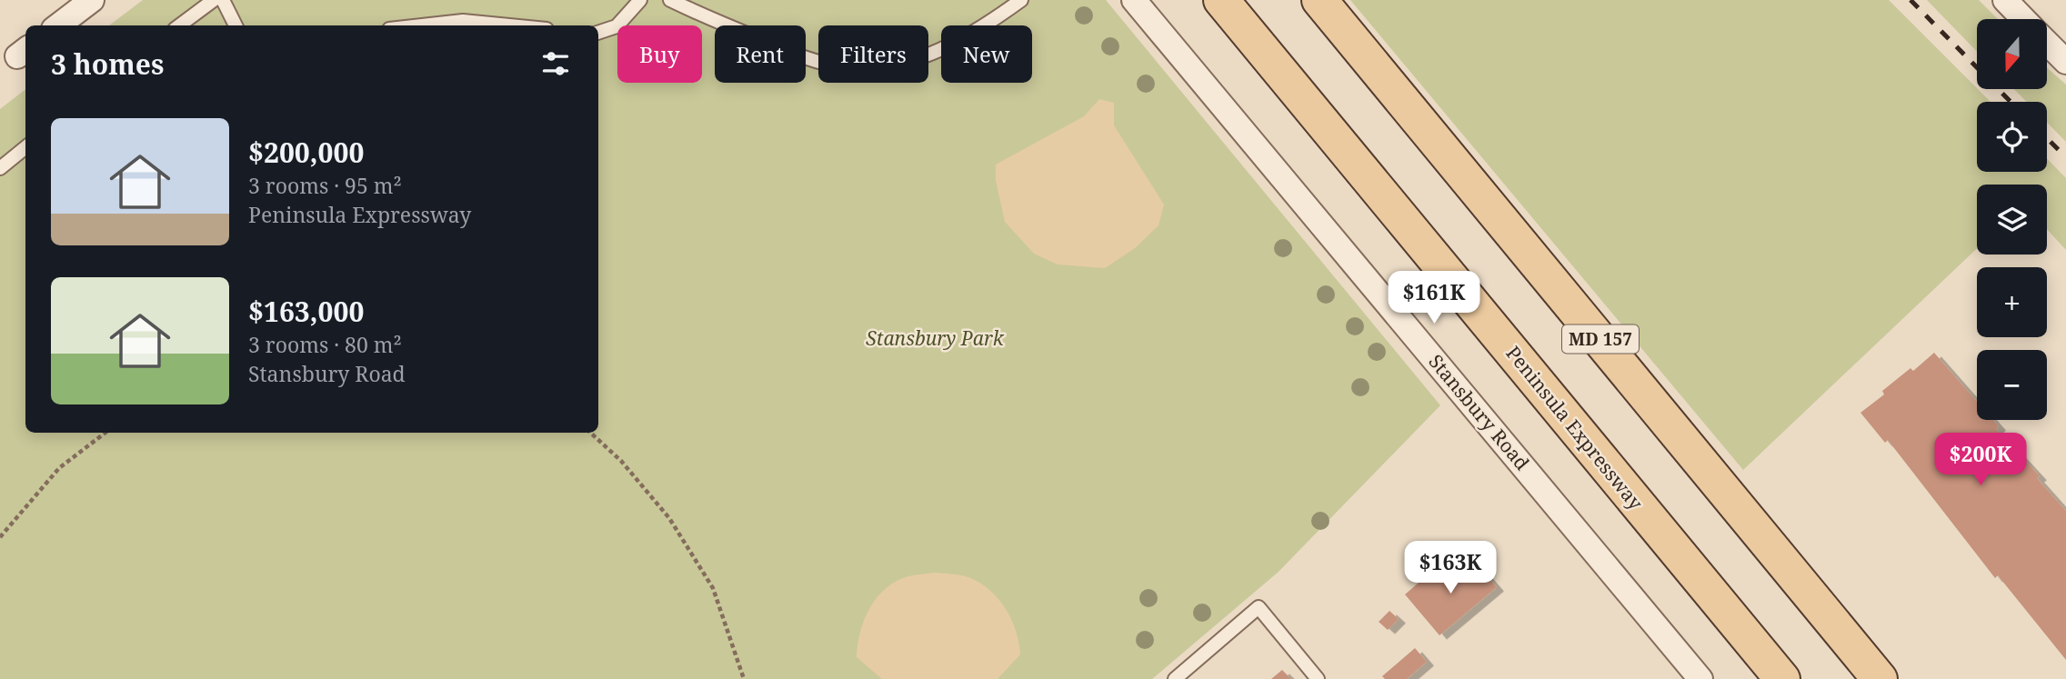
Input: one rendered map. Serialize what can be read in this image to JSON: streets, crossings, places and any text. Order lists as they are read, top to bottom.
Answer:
{
  "streets": {
    "main road": ["MD 157", "Peninsula Expressway"],
    "street": ["Stansbury Road"]
  },
  "parks": ["Stansbury Park"],
  "north": "bottom",
  "page": {
    "map_buttons": ["+", "−"],
    "chip": [
      "Buy",
      "Rent",
      "Filters",
      "New"
    ],
    "heading": "3 homes",
    "list": [
      {
        "name": "$200,000",
        "note": "3 rooms · 95 m² · Peninsula Expressway"
      },
      {
        "name": "$163,000",
        "note": "3 rooms · 80 m² · Stansbury Road"
      }
    ],
    "price": ["$161K", "$200K", "$163K"]
  }
}
